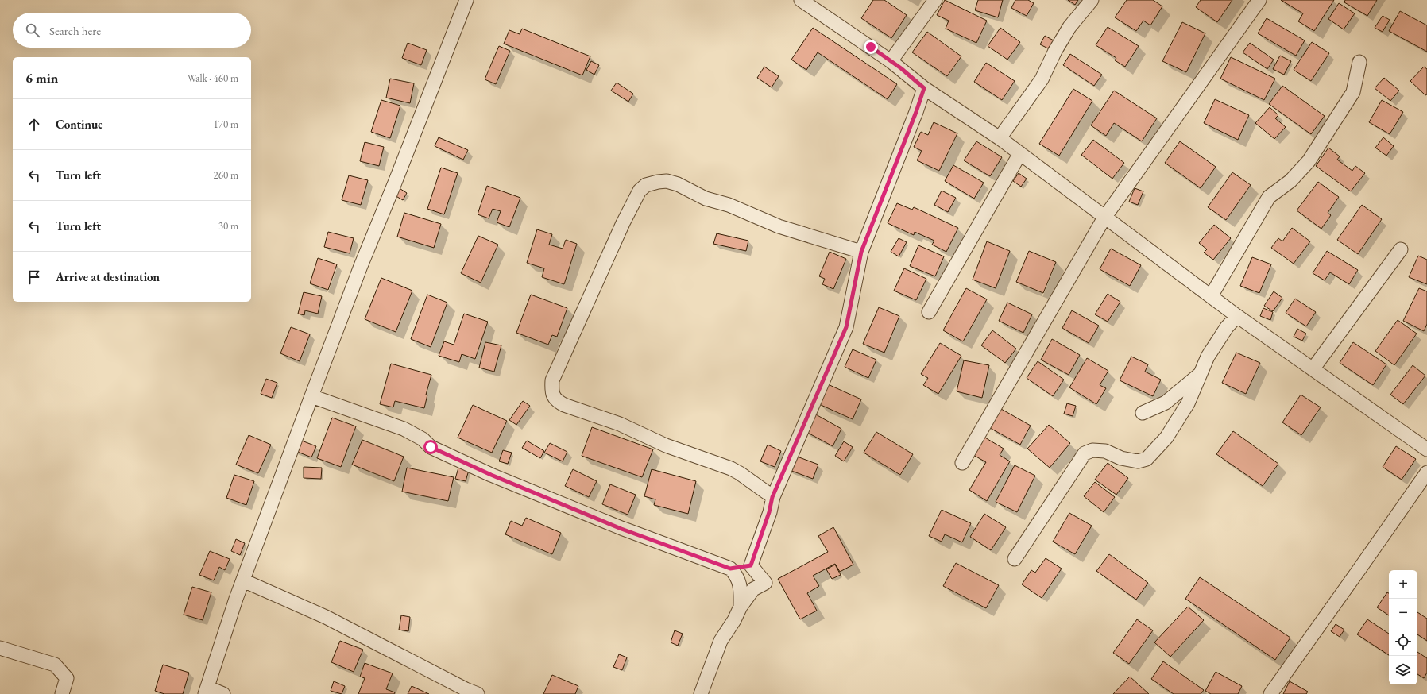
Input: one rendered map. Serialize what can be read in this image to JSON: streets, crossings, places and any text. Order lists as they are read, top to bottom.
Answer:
{
  "page": {
    "search": "Search here",
    "heading": ["6 min", "Walk · 460 m"],
    "list": [
      ["Continue", "170 m"],
      ["Turn left", "260 m"],
      ["Turn left", "30 m"],
      "Arrive at destination"
    ],
    "map_buttons": ["+", "−"]
  }
}
